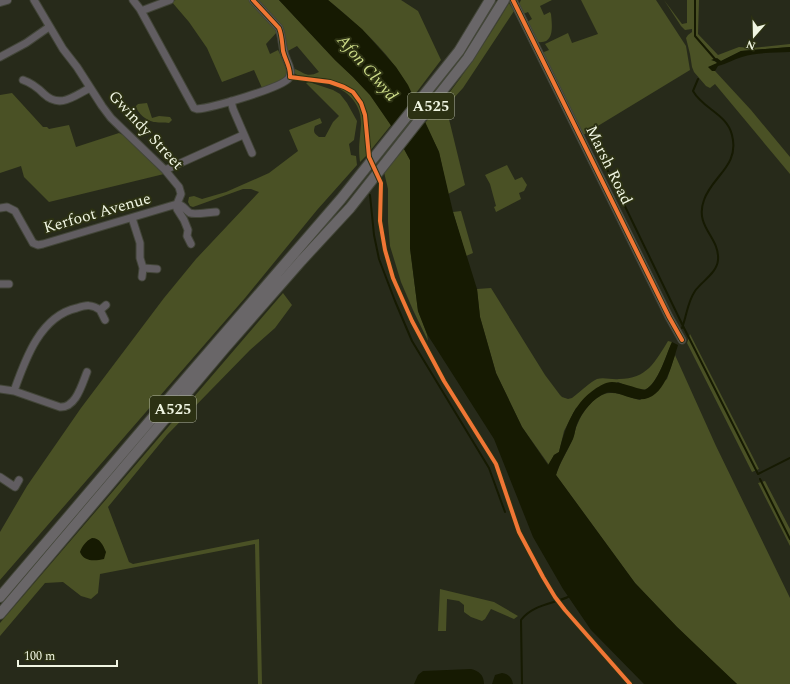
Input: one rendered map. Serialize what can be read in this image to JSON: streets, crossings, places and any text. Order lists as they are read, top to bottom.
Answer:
{
  "streets": {
    "main road": ["A525"],
    "street": ["Gwindy Street", "Marsh Road", "Kerfoot Avenue"]
  },
  "crossings": [
    ["Gwindy Street", "Kerfoot Avenue"]
  ],
  "water": ["Afon Clwyd"],
  "scale_bar": "100 m",
  "north": "bottom"
}
